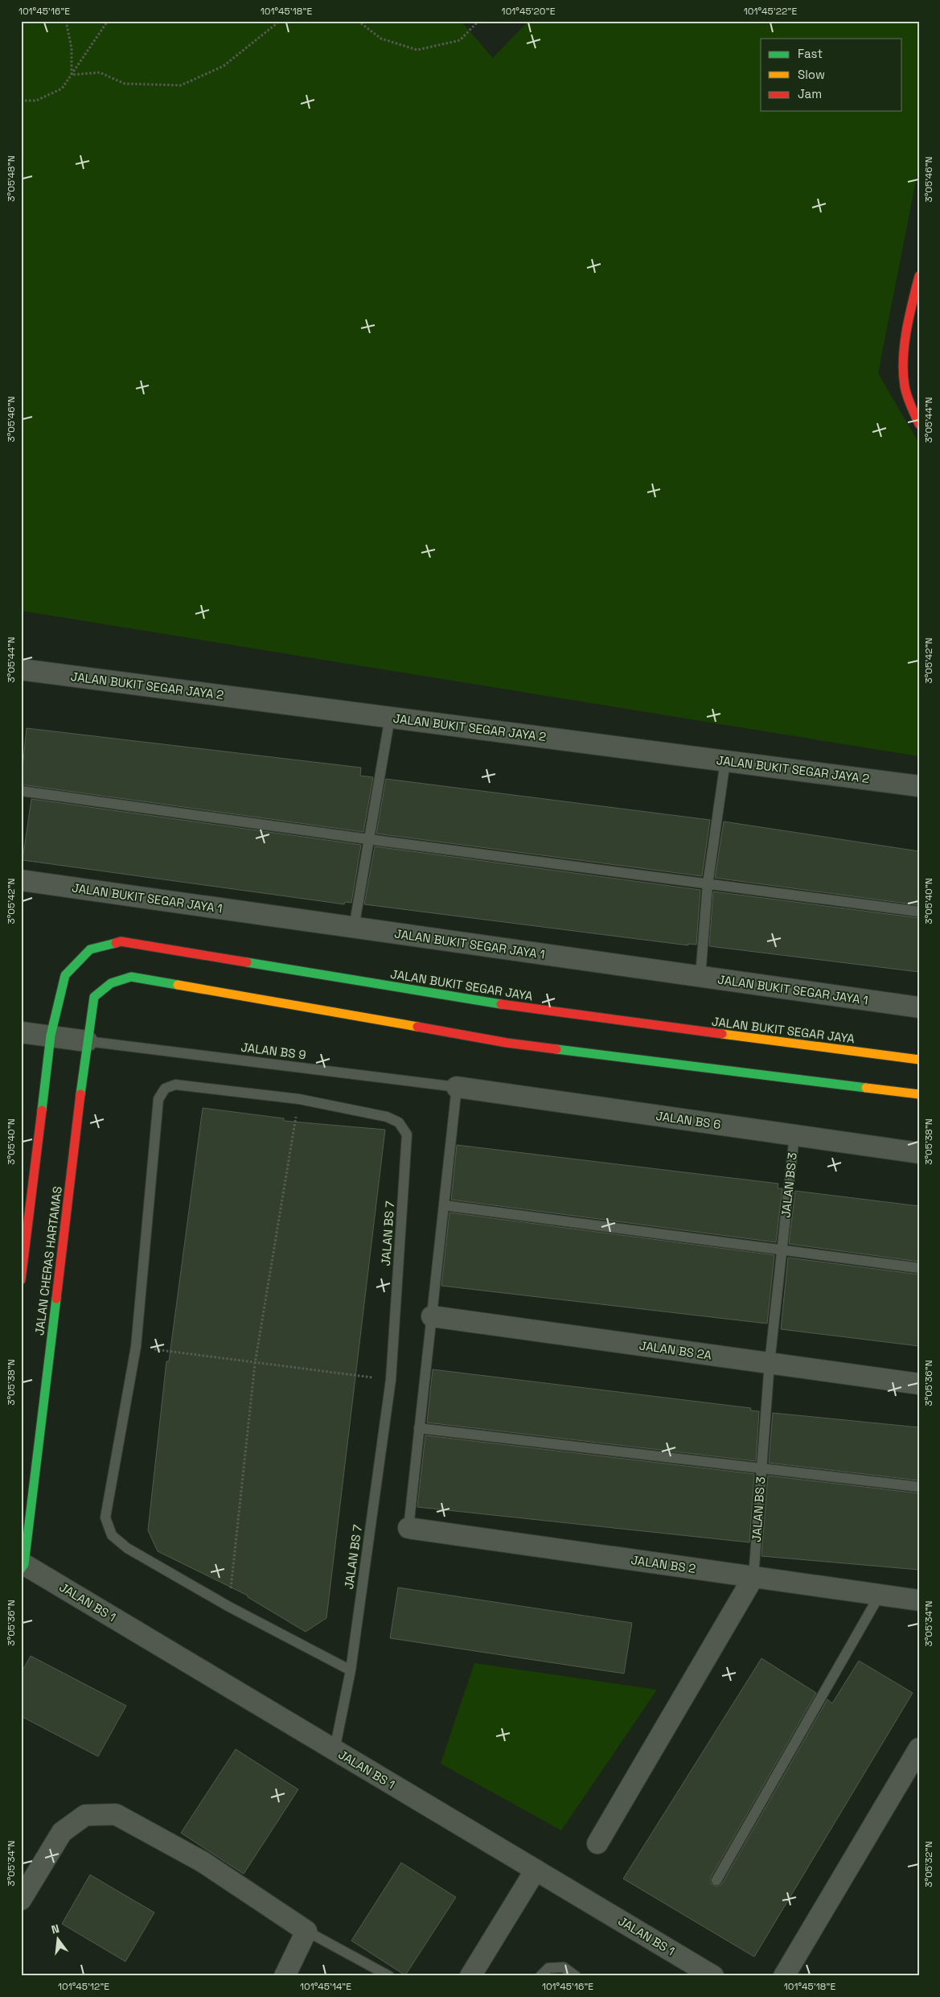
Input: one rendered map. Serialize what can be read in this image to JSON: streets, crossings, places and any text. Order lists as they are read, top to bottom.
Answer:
{
  "streets": {
    "street": [
      "JALAN BUKIT SEGAR JAYA 2",
      "JALAN BUKIT SEGAR JAYA 1",
      "JALAN BUKIT SEGAR JAYA",
      "JALAN BS 6",
      "JALAN BS 3",
      "JALAN CHERAS HARTAMAS",
      "JALAN BS 2A",
      "JALAN BS 2",
      "JALAN BS 1"
    ],
    "lane": ["JALAN BS 9", "JALAN BS 7"]
  },
  "crossings": [
    ["JALAN BUKIT SEGAR JAYA", "JALAN CHERAS HARTAMAS"],
    ["JALAN BS 9", "JALAN BS 6"],
    ["JALAN BS 9", "JALAN CHERAS HARTAMAS"],
    ["JALAN BS 6", "JALAN BS 3"],
    ["JALAN BS 3", "JALAN BS 2A"],
    ["JALAN BS 3", "JALAN BS 2"],
    ["JALAN BS 7", "JALAN BS 1"],
    ["JALAN CHERAS HARTAMAS", "JALAN BS 1"]
  ],
  "legend": ["Fast", "Slow", "Jam"],
  "north": "top",
  "coordinates": [
    "101°45'16\"E",
    "101°45'18\"E",
    "101°45'20\"E",
    "101°45'22\"E",
    "3°05'48\"N",
    "3°05'46\"N",
    "3°05'44\"N",
    "3°05'42\"N",
    "3°05'40\"N",
    "3°05'38\"N",
    "3°05'36\"N",
    "3°05'34\"N",
    "3°05'32\"N",
    "101°45'12\"E",
    "101°45'14\"E"
  ]
}
